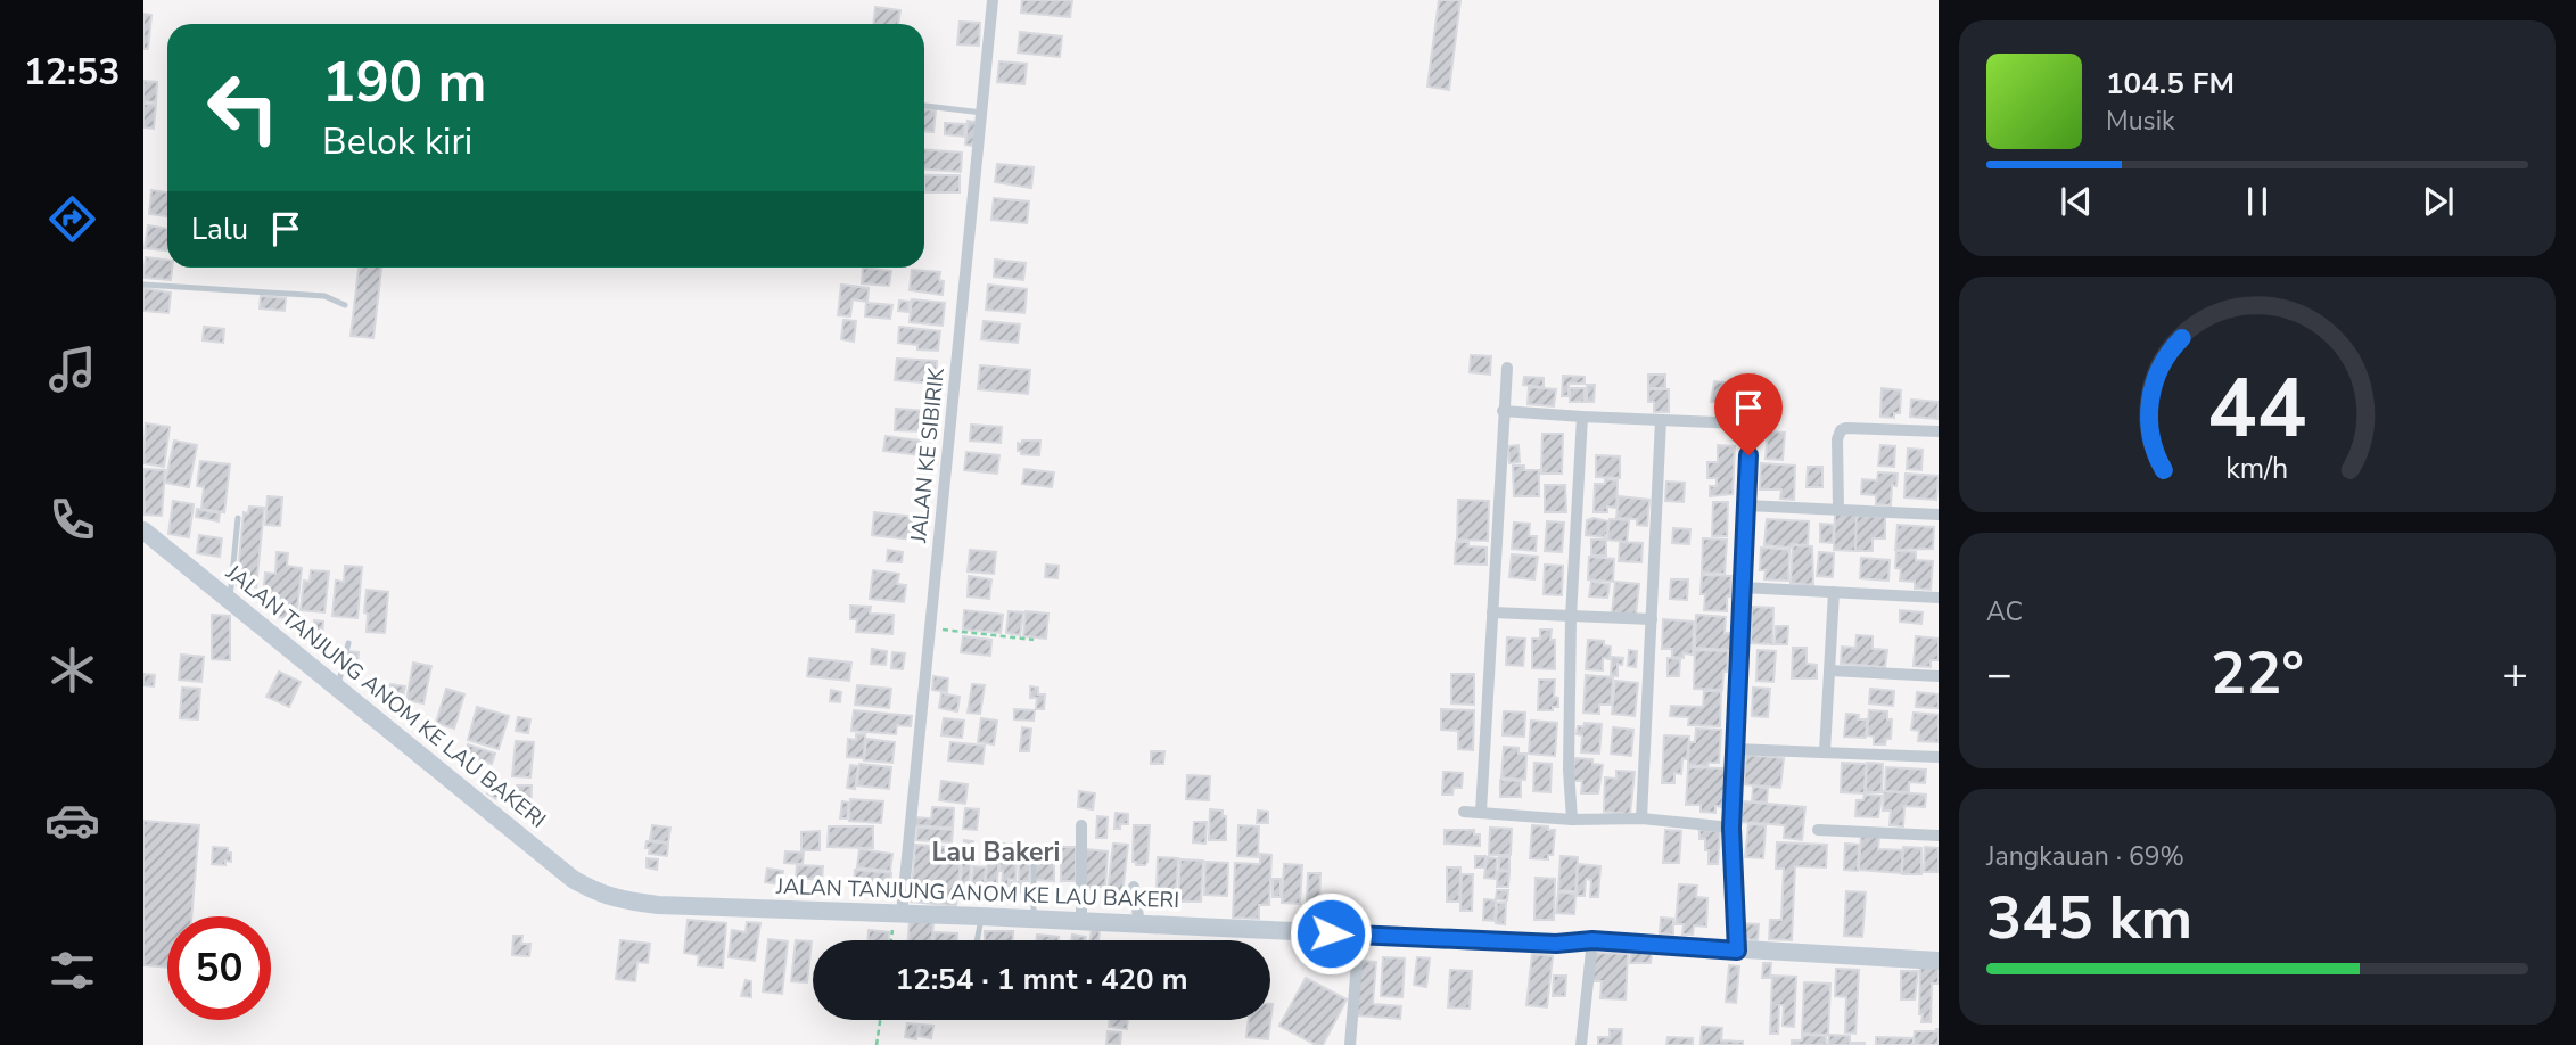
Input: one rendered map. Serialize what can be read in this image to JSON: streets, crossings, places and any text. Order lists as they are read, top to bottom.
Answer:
{
  "streets": {
    "main road": ["JALAN TANJUNG ANOM KE LAU BAKERI"],
    "street": ["JALAN KE SIBIRIK"]
  },
  "crossings": [
    ["JALAN KE SIBIRIK", "JALAN TANJUNG ANOM KE LAU BAKERI"]
  ],
  "districts": ["Lau Bakeri"],
  "page": {
    "tabs": "12:53",
    "turn": ["190 m", "Belok kiri"],
    "song": ["104.5 FM", "Musik"],
    "then": "Lalu",
    "tile": [
      "AC",
      ["Jangkauan · 69%", "345 km"]
    ],
    "heat": ["−", "22°", "+"],
    "limit": "50",
    "trip": "12:54 · 1 mnt · 420 m",
    "gauge": ["44", "km/h"]
  }
}
